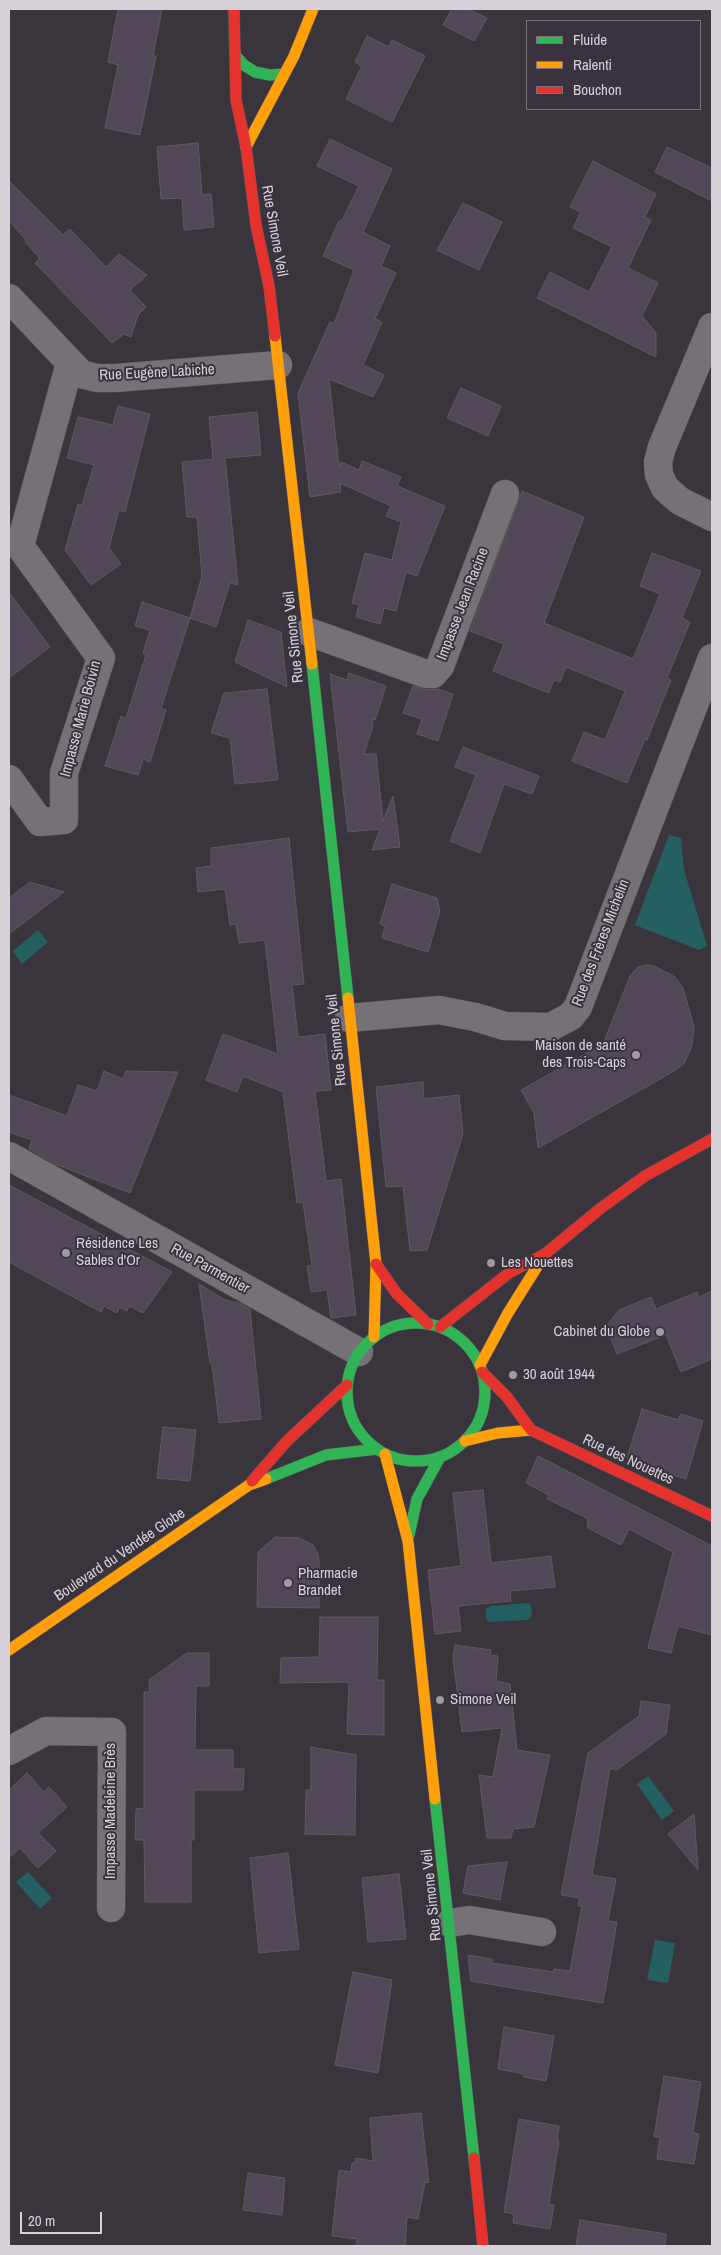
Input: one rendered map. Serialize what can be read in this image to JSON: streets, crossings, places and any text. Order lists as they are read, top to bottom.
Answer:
{
  "streets": {
    "main road": ["Rue Simone Veil", "Rue des Nouettes", "Boulevard du Vendée Globe"],
    "street": [
      "Rue Eugène Labiche",
      "Impasse Jean Racine",
      "Impasse Marie Boivin",
      "Rue des Frères Michelin",
      "Rue Parmentier",
      "Impasse Madeleine Brès"
    ]
  },
  "crossings": [
    ["Rue Simone Veil", "Rue Eugène Labiche"],
    ["Rue Simone Veil", "Impasse Jean Racine"],
    ["Rue Simone Veil", "Rue des Frères Michelin"],
    ["Rue Simone Veil", "Rue Parmentier"],
    ["Rue Simone Veil", "Rue des Nouettes"],
    ["Rue Simone Veil", "Boulevard du Vendée Globe"],
    ["Rue Eugène Labiche", "Impasse Marie Boivin"],
    ["Rue Parmentier", "Rue des Nouettes"],
    ["Rue Parmentier", "Boulevard du Vendée Globe"],
    ["Rue des Nouettes", "Boulevard du Vendée Globe"]
  ],
  "places": [
    "Maison de santé des Trois-Caps",
    "Résidence Les Sables d'Or",
    "Les Nouettes",
    "Cabinet du Globe",
    "30 août 1944",
    "Pharmacie Brandet",
    "Simone Veil"
  ],
  "legend": ["Fluide", "Ralenti", "Bouchon"],
  "scale_bar": "20 m"
}
